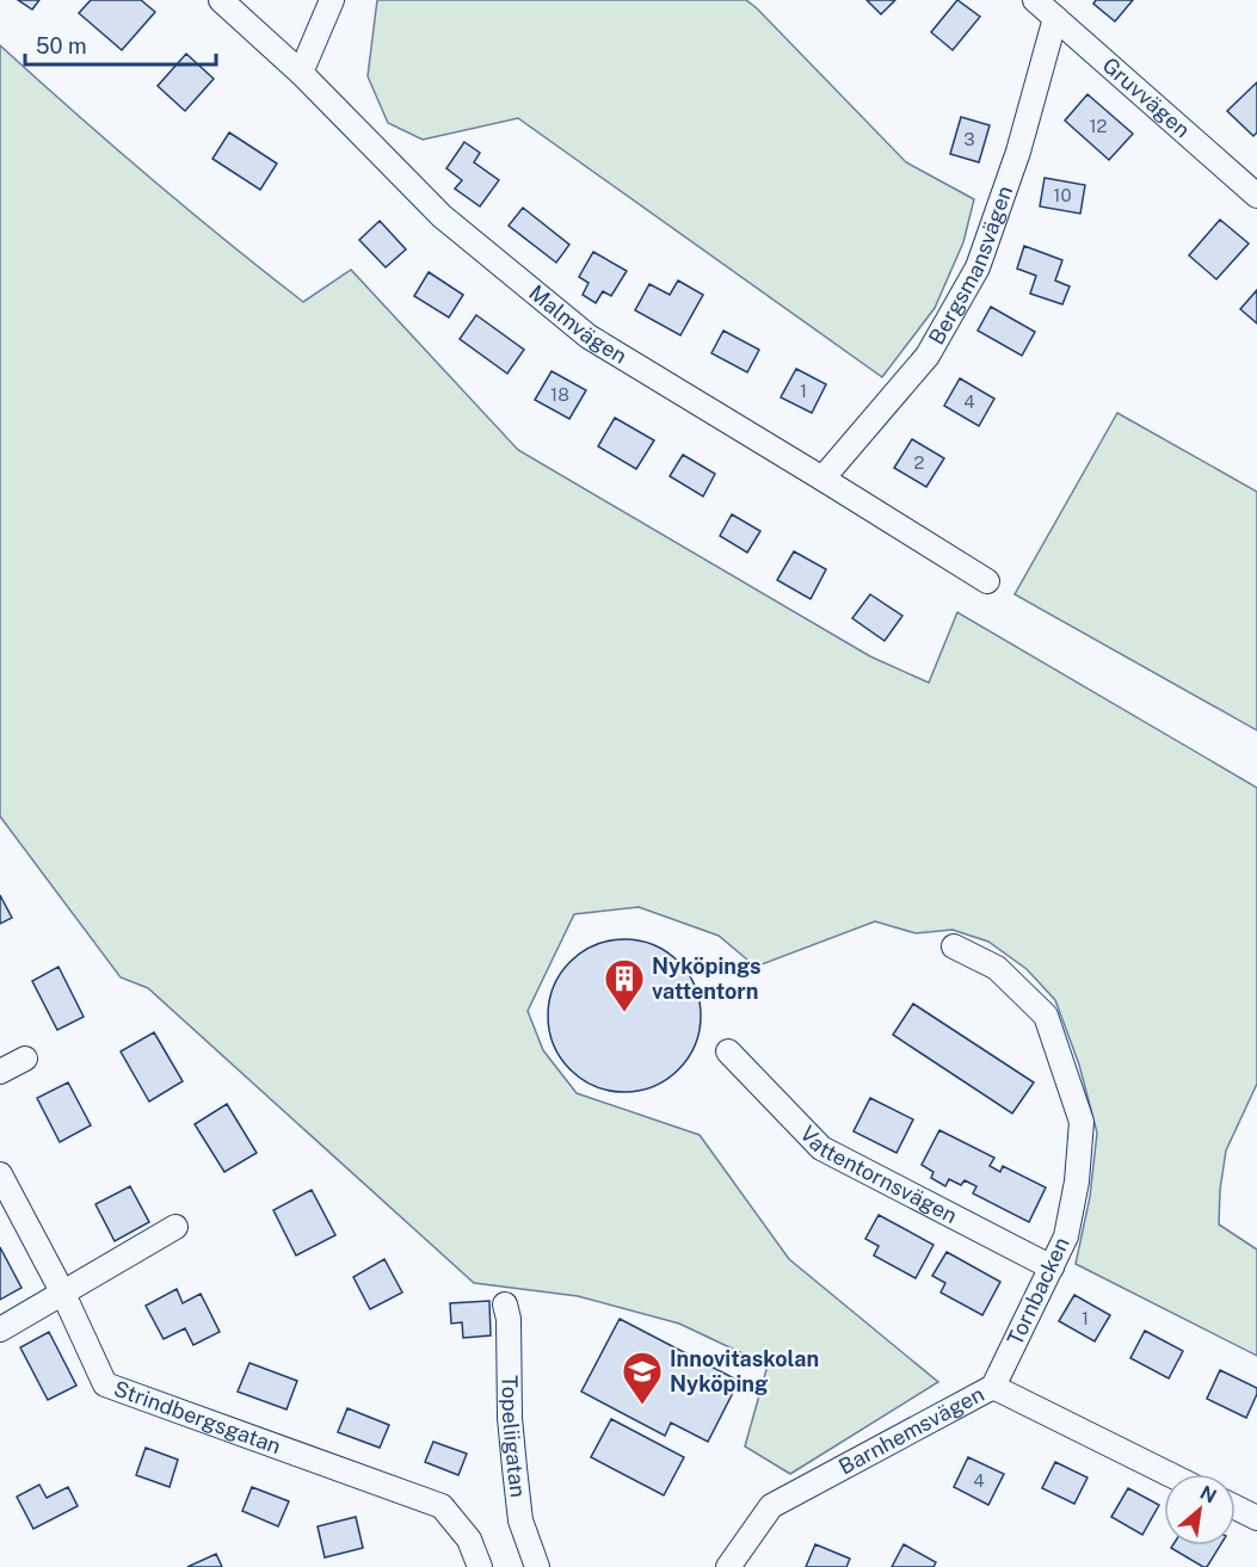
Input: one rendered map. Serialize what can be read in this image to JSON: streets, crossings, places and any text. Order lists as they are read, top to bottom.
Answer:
{
  "streets": {
    "street": [
      "Gruvvägen",
      "Bergsmansvägen",
      "Malmvägen",
      "Vattentornsvägen",
      "Tornbacken",
      "Strindbergsgatan",
      "Barnhemsvägen",
      "Topeliigatan"
    ]
  },
  "crossings": [
    ["Gruvvägen", "Bergsmansvägen"],
    ["Bergsmansvägen", "Malmvägen"],
    ["Vattentornsvägen", "Tornbacken"],
    ["Tornbacken", "Barnhemsvägen"]
  ],
  "places": {
    "building": ["Nyköpings vattentorn"],
    "school or university": ["Innovitaskolan Nyköping"]
  },
  "house_numbers": [
    "12",
    "3",
    "10",
    "1",
    "18",
    "4",
    "2",
    "1",
    "4"
  ],
  "scale_bar": "50 m",
  "north": "top right"
}
